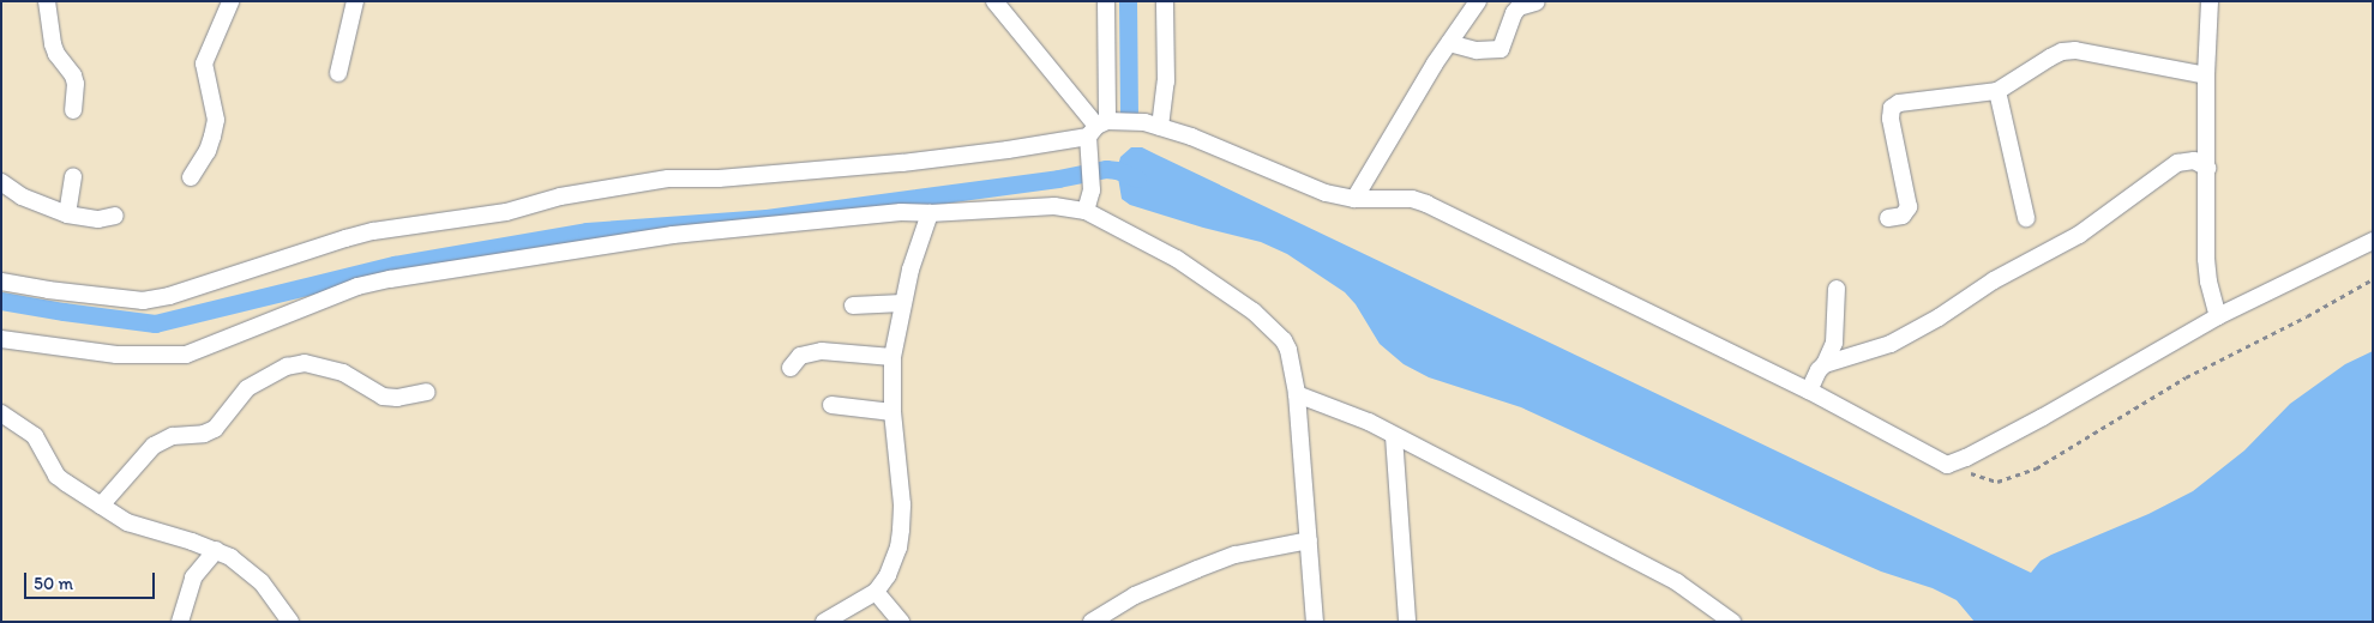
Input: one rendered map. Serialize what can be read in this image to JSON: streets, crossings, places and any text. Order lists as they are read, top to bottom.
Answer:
{
  "scale_bar": "50 m"
}
